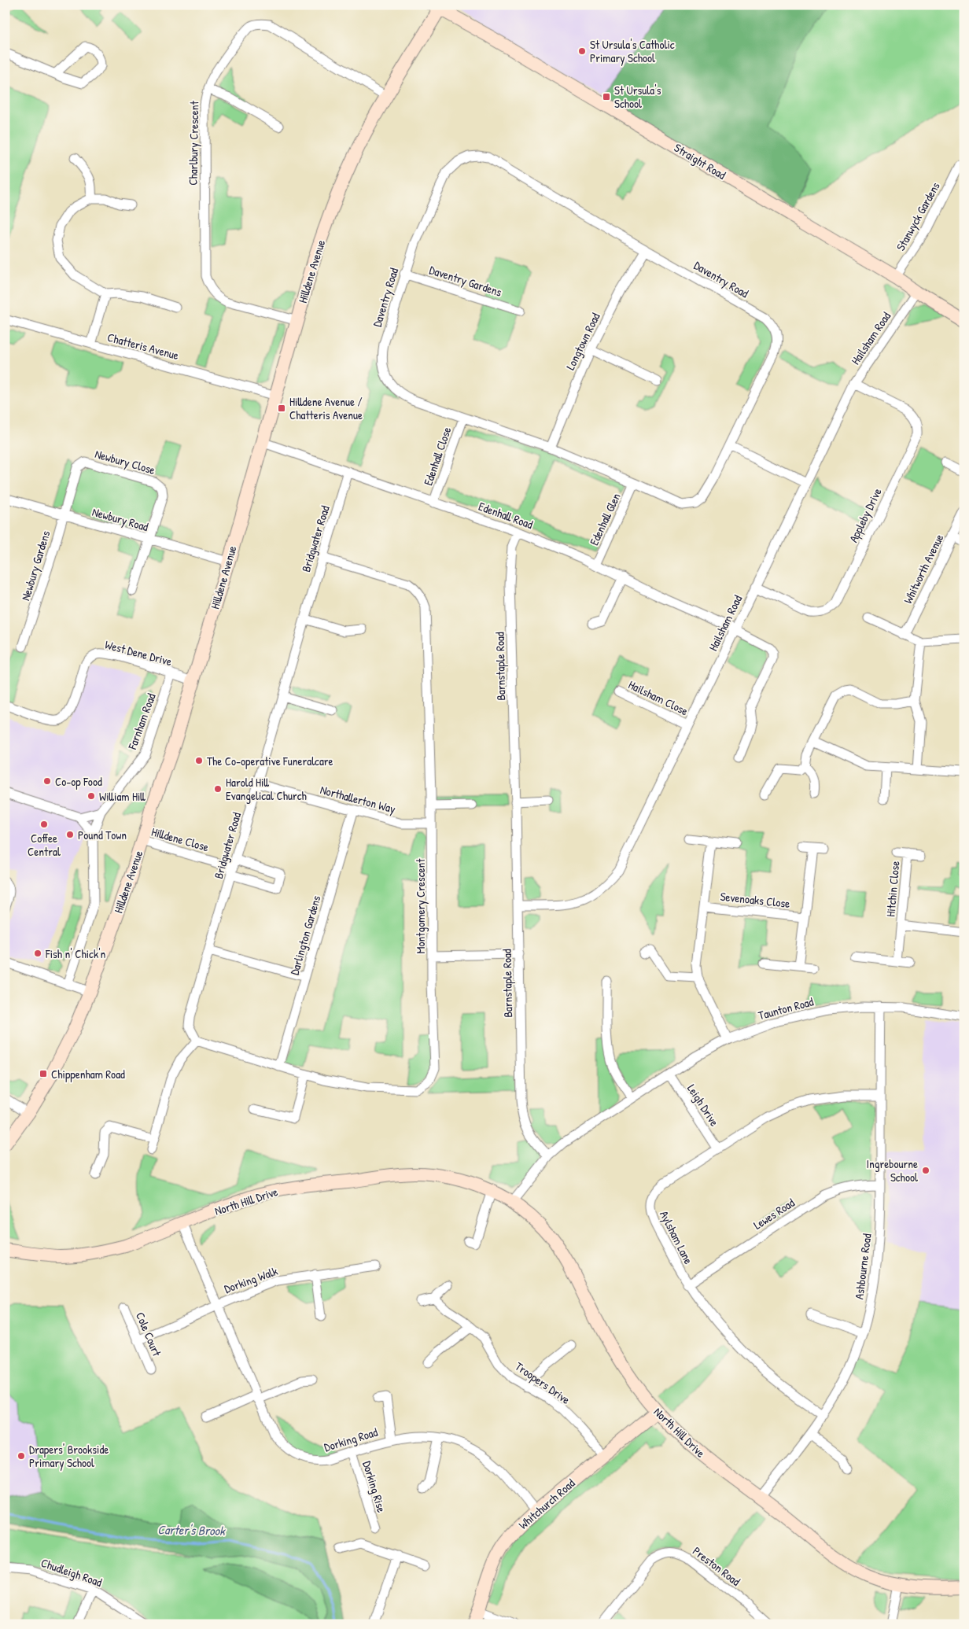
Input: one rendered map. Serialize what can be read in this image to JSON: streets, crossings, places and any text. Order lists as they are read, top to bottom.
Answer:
{
  "streets": {
    "street": [
      "Charlbury Crescent",
      "Straight Road",
      "Stanwyck Gardens",
      "Hilldene Avenue",
      "Daventry Road",
      "Daventry Gardens",
      "Hailsham Road",
      "Longtown Road",
      "Chatteris Avenue",
      "Edenhall Close",
      "Newbury Close",
      "Edenhall Road",
      "Appleby Drive",
      "Newbury Road",
      "Edenhall Glen",
      "Bridgwater Road",
      "Newbury Gardens",
      "Whitworth Avenue",
      "West Dene Drive",
      "Barnstaple Road",
      "Hailsham Close",
      "Farnham Road",
      "Northallerton Way",
      "Hilldene Close",
      "Hitchin Close",
      "Sevenoaks Close",
      "Montgomery Crescent",
      "Darlington Gardens",
      "Taunton Road",
      "Leigh Drive",
      "North Hill Drive",
      "Lewes Road",
      "Aylsham Lane",
      "Ashbourne Road",
      "Dorking Walk",
      "Cole Court",
      "Troopers Drive",
      "Dorking Road",
      "Dorking Rise",
      "Whitchurch Road",
      "Preston Road",
      "Chudleigh Road"
    ]
  },
  "crossings": [
    ["Charlbury Crescent", "Hilldene Avenue"],
    ["Straight Road", "Stanwyck Gardens"],
    ["Straight Road", "Hilldene Avenue"],
    ["Straight Road", "Hailsham Road"],
    ["Hilldene Avenue", "Chatteris Avenue"],
    ["Hilldene Avenue", "Edenhall Road"],
    ["Hilldene Avenue", "Newbury Road"],
    ["Hilldene Avenue", "West Dene Drive"],
    ["Hilldene Avenue", "Hilldene Close"],
    ["Daventry Road", "Daventry Gardens"],
    ["Daventry Road", "Longtown Road"],
    ["Daventry Road", "Edenhall Close"],
    ["Daventry Road", "Edenhall Glen"],
    ["Hailsham Road", "Edenhall Road"],
    ["Hailsham Road", "Appleby Drive"],
    ["Hailsham Road", "Barnstaple Road"],
    ["Hailsham Road", "Hailsham Close"],
    ["Edenhall Close", "Edenhall Road"],
    ["Newbury Close", "Newbury Road"],
    ["Newbury Close", "Newbury Gardens"],
    ["Edenhall Road", "Edenhall Glen"],
    ["Edenhall Road", "Bridgwater Road"],
    ["Edenhall Road", "Barnstaple Road"],
    ["Newbury Road", "Newbury Gardens"],
    ["Bridgwater Road", "Northallerton Way"],
    ["Bridgwater Road", "Hilldene Close"],
    ["Bridgwater Road", "Montgomery Crescent"],
    ["West Dene Drive", "Farnham Road"],
    ["Barnstaple Road", "Taunton Road"],
    ["Northallerton Way", "Montgomery Crescent"],
    ["Northallerton Way", "Darlington Gardens"],
    ["Sevenoaks Close", "Taunton Road"],
    ["Montgomery Crescent", "Darlington Gardens"],
    ["Taunton Road", "Leigh Drive"],
    ["Taunton Road", "North Hill Drive"],
    ["Taunton Road", "Ashbourne Road"],
    ["Leigh Drive", "Aylsham Lane"],
    ["North Hill Drive", "Ashbourne Road"],
    ["North Hill Drive", "Dorking Road"],
    ["North Hill Drive", "Whitchurch Road"],
    ["Lewes Road", "Aylsham Lane"],
    ["Lewes Road", "Ashbourne Road"],
    ["Aylsham Lane", "Ashbourne Road"],
    ["Dorking Walk", "Dorking Road"],
    ["Troopers Drive", "Whitchurch Road"],
    ["Dorking Road", "Dorking Rise"],
    ["Dorking Road", "Whitchurch Road"]
  ],
  "water": ["Carter's Brook"],
  "places": {
    "other": [
      "St Ursula's Catholic Primary School",
      "The Co-operative Funeralcare",
      "Co-op Food",
      "Harold Hill Evangelical Church",
      "William Hill",
      "Coffee Central",
      "Pound Town",
      "Fish n' Chick'n",
      "Ingrebourne School",
      "Drapers' Brookside Primary School"
    ],
    "transit": ["St Ursula's School", "Hilldene Avenue / Chatteris Avenue", "Chippenham Road"]
  }
}
